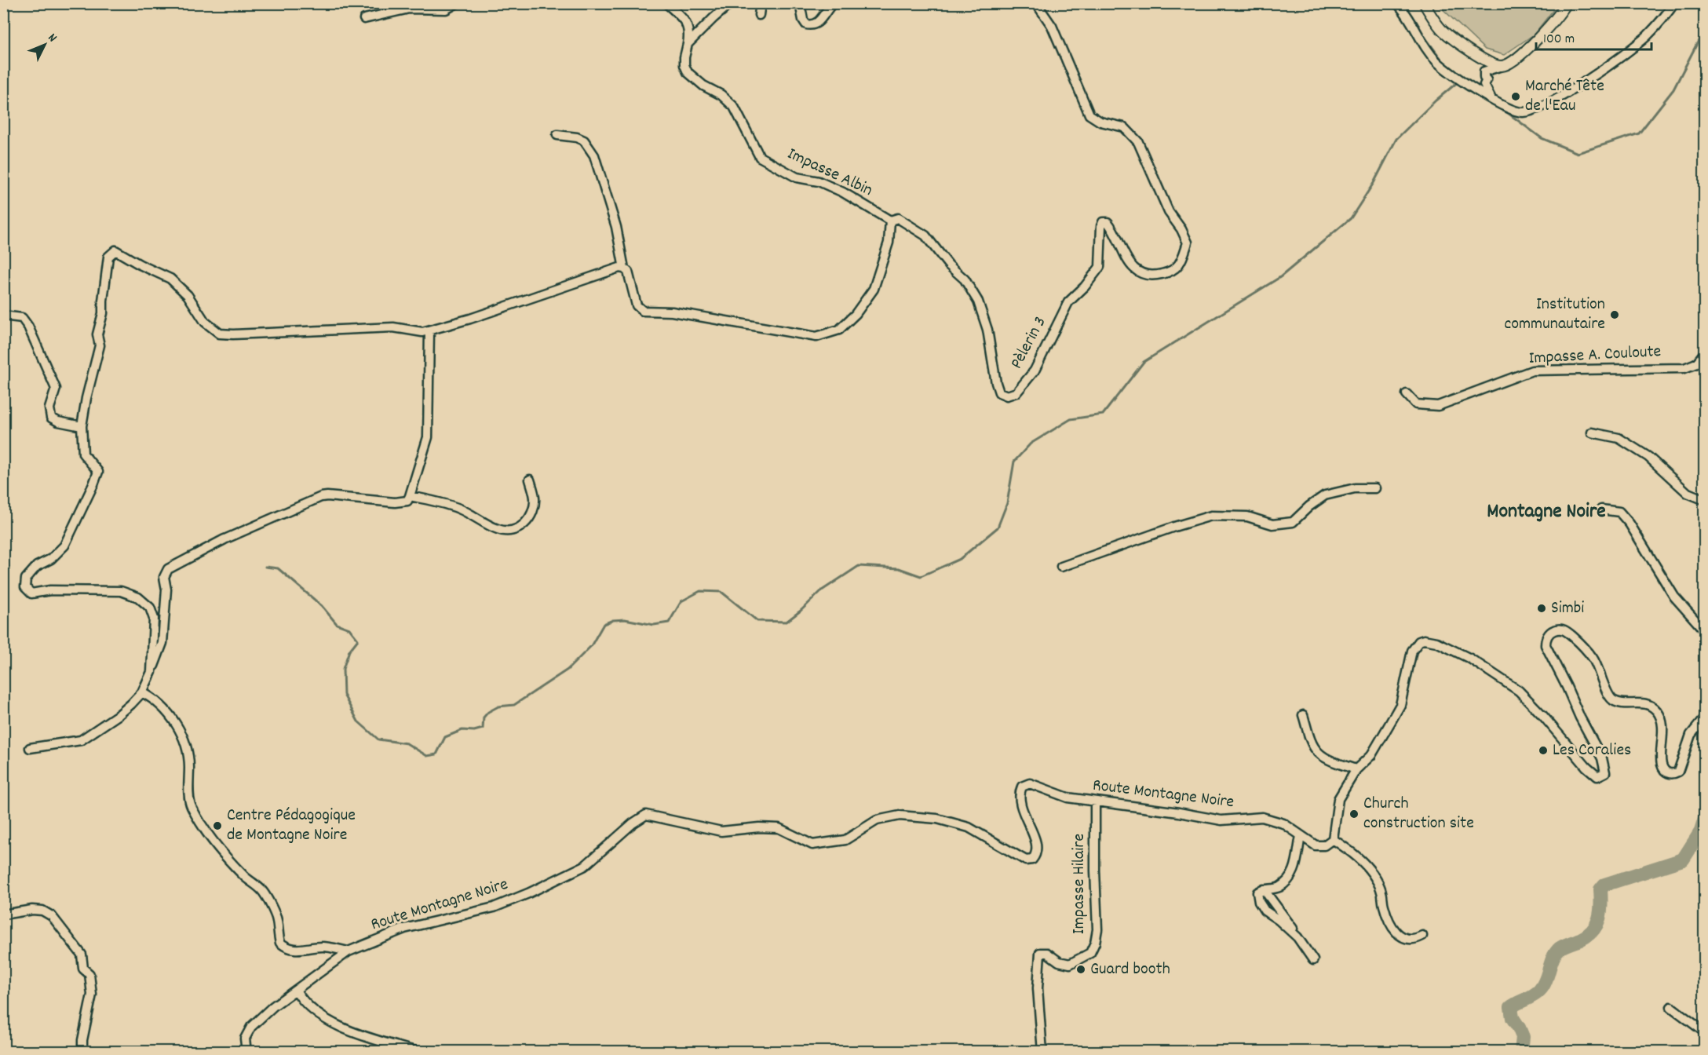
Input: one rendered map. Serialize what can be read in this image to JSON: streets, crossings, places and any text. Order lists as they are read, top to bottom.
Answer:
{
  "streets": {
    "street": [
      "Impasse Albin",
      "Pèlerin 3",
      "Impasse A. Couloute",
      "Route Montagne Noire",
      "Impasse Hilaire"
    ]
  },
  "crossings": [
    ["Impasse Albin", "Pèlerin 3"],
    ["Route Montagne Noire", "Impasse Hilaire"]
  ],
  "districts": ["Montagne Noire"],
  "places": [
    "Marché Tête de l'Eau",
    "Institution communautaire",
    "Simbi",
    "Les Coralies",
    "Church construction site",
    "Centre Pédagogique de Montagne Noire",
    "Guard booth"
  ],
  "scale_bar": "100 m",
  "north": "top right"
}
